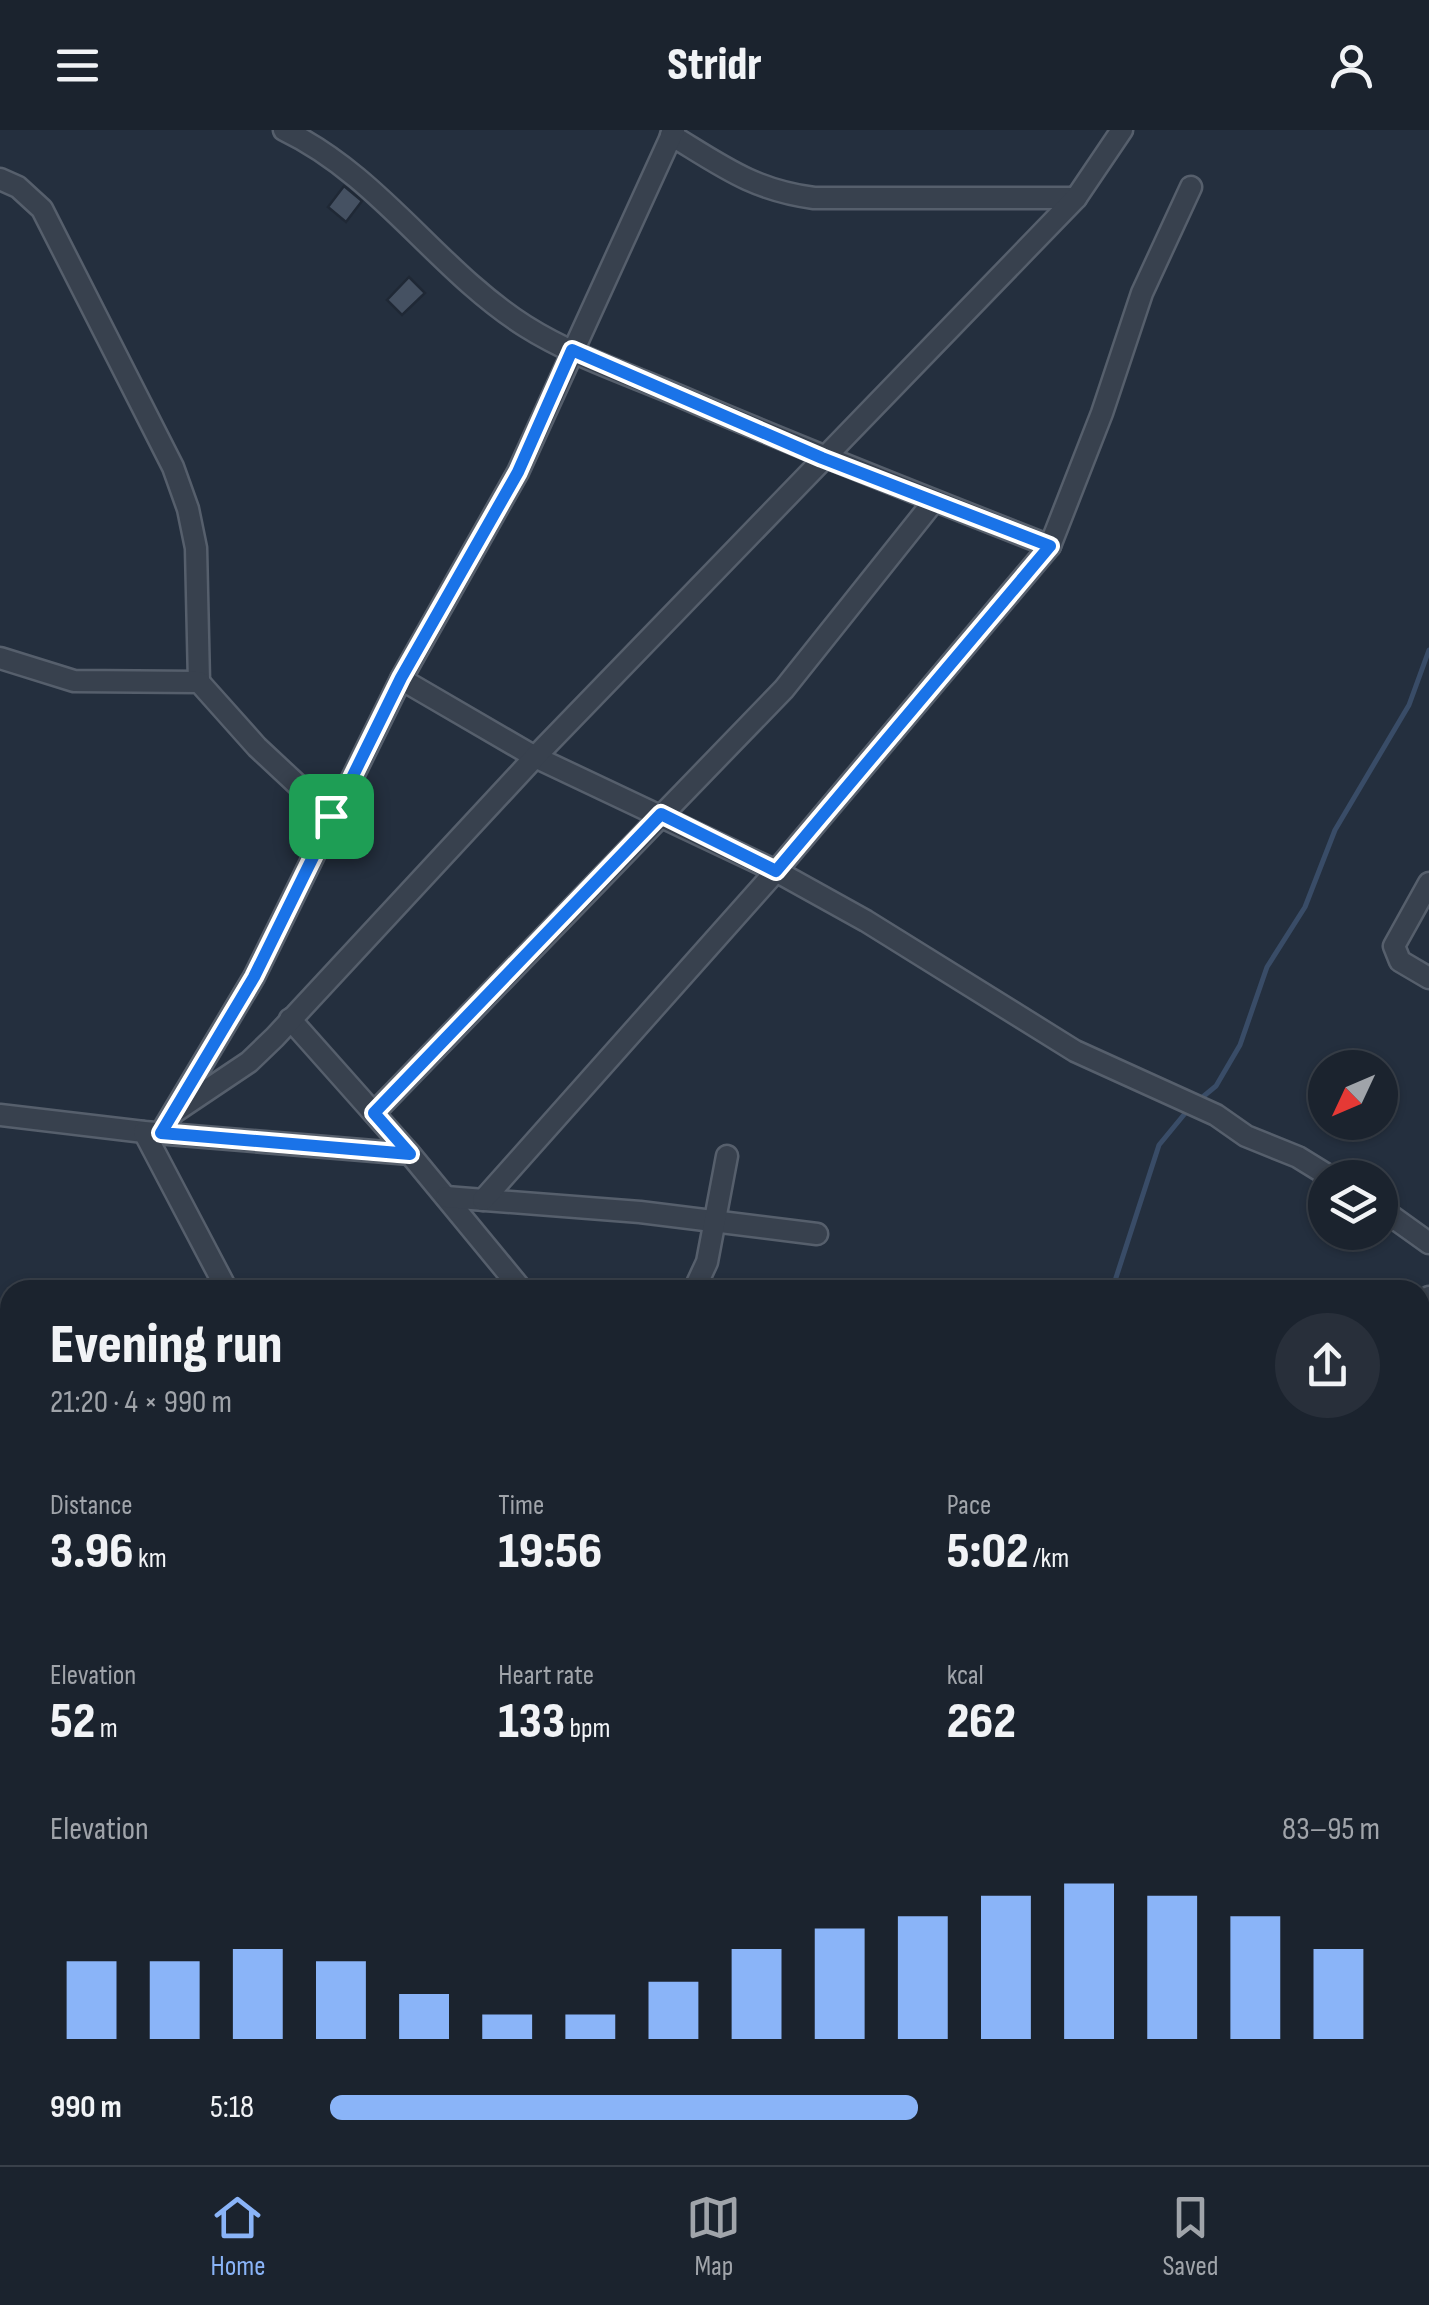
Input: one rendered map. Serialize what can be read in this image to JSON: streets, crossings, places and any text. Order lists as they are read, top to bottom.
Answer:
{
  "north": "bottom left",
  "page": {
    "header": "Stridr",
    "heading": ["Evening run", "21:20 · 4 × 990 m"],
    "stats": [
      ["Distance", "3.96 km"],
      ["Time", "19:56"],
      ["Pace", "5:02 /km"],
      ["Elevation", "52 m"],
      ["Heart rate", "133 bpm"],
      ["kcal", "262"]
    ],
    "chart": ["Elevation", "83–95 m"],
    "list": [
      {
        "name": "990 m",
        "note": "5:18"
      }
    ],
    "tabs": ["Home", "Map", "Saved"]
  }
}
